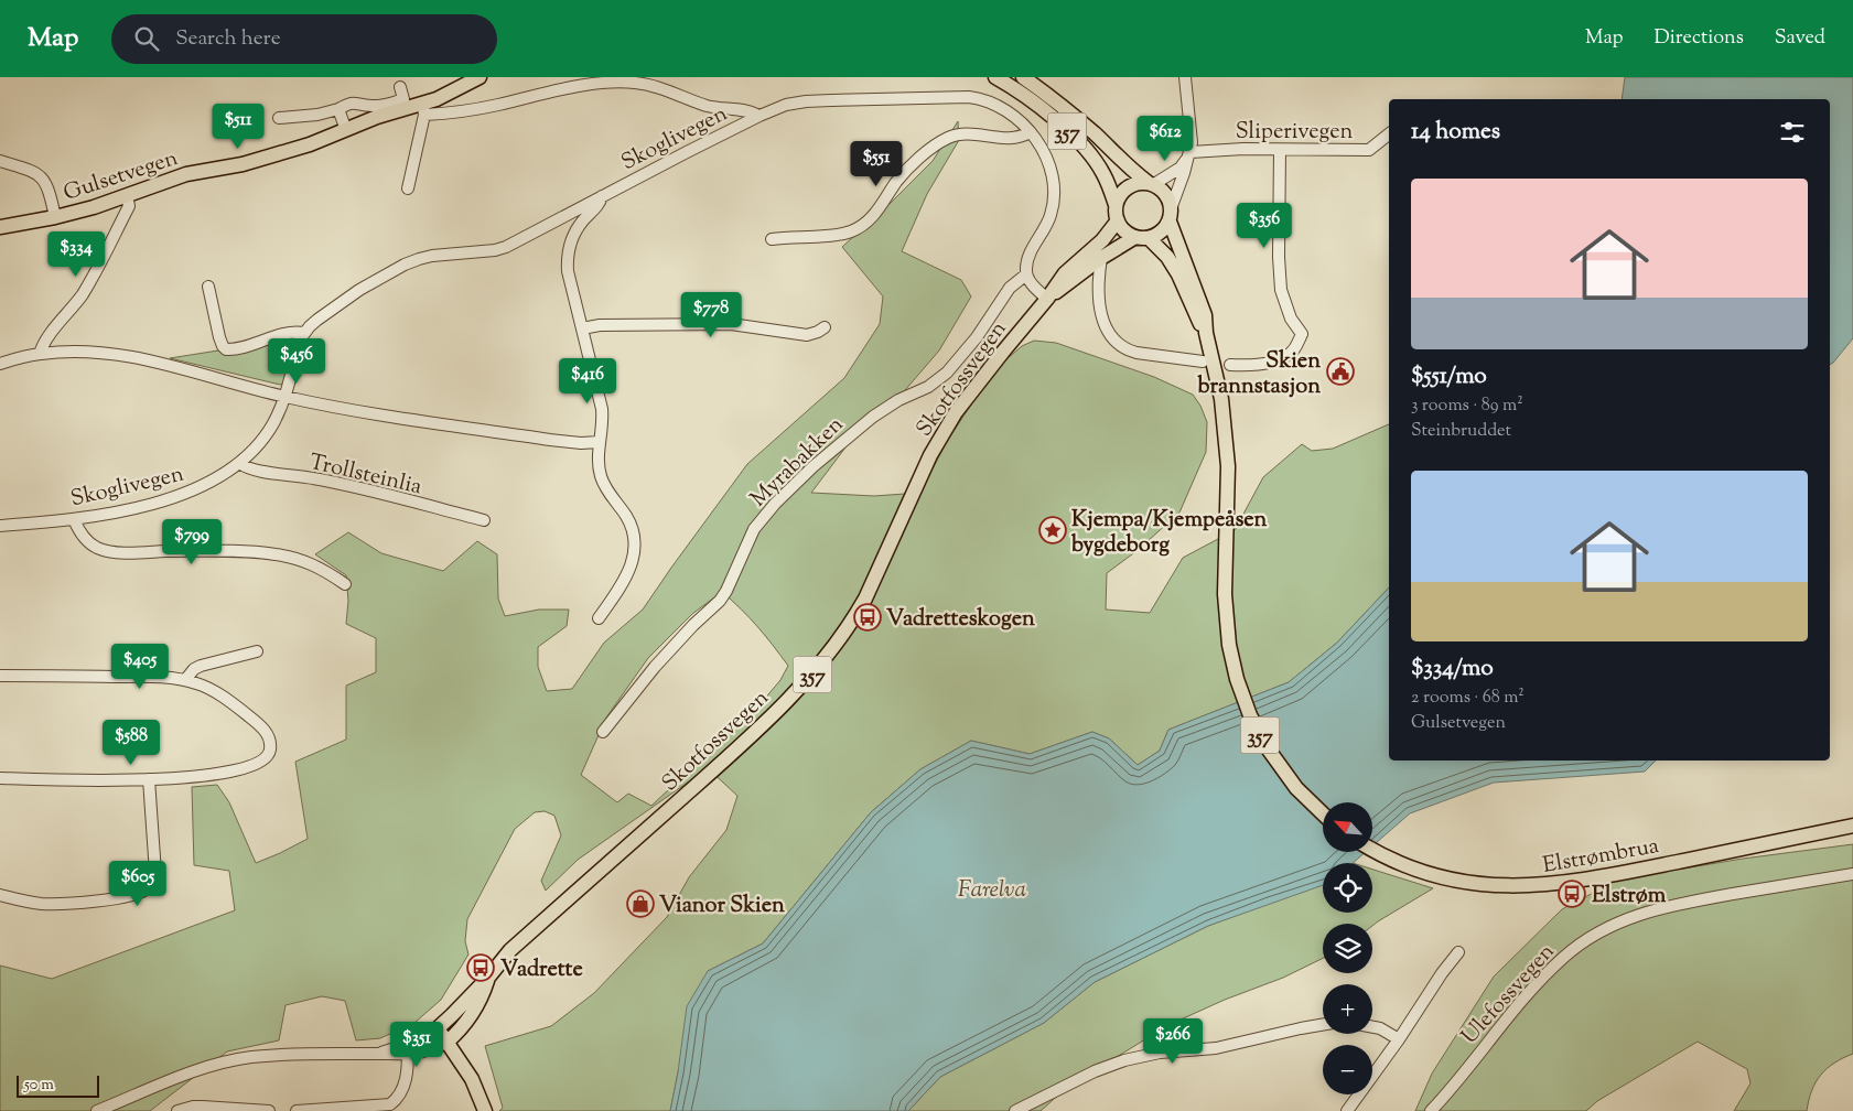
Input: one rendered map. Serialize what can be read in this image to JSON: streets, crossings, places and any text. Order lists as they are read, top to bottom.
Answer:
{
  "streets": {
    "main road": [
      "357",
      "Gulsetvegen",
      "Skotfossvegen",
      "Elstrømbrua"
    ],
    "street": [
      "Sliperivegen",
      "Skoglivegen",
      "Myrabakken",
      "Trollsteinlia",
      "Ulefossvegen"
    ]
  },
  "crossings": [
    ["357", "Skotfossvegen"],
    ["Skoglivegen", "Myrabakken"],
    ["Skoglivegen", "Trollsteinlia"]
  ],
  "water": ["Farelva"],
  "places": {
    "public building": ["Skien brannstasjon"],
    "place": ["Kjempa/Kjempeåsen bygdeborg"],
    "bus stop": ["Vadretteskogen", "Elstrøm", "Vadrette"],
    "shop": ["Vianor Skien"]
  },
  "scale_bar": "50 m",
  "north": "top left",
  "page": {
    "header": "Map",
    "search": "Search here",
    "nav": ["Map", "Directions", "Saved"],
    "heading": "14 homes",
    "price": [
      "$511",
      "$612",
      "$551",
      "$356",
      "$334",
      "$778",
      "$456",
      "$416",
      "$799",
      "$405",
      "$588",
      "$605",
      "$266",
      "$351"
    ],
    "list": [
      {
        "name": "$551/mo",
        "note": "3 rooms · 89 m² · Steinbruddet"
      },
      {
        "name": "$334/mo",
        "note": "2 rooms · 68 m² · Gulsetvegen"
      }
    ],
    "map_buttons": ["+", "−"],
    "scale": "50 m"
  }
}
